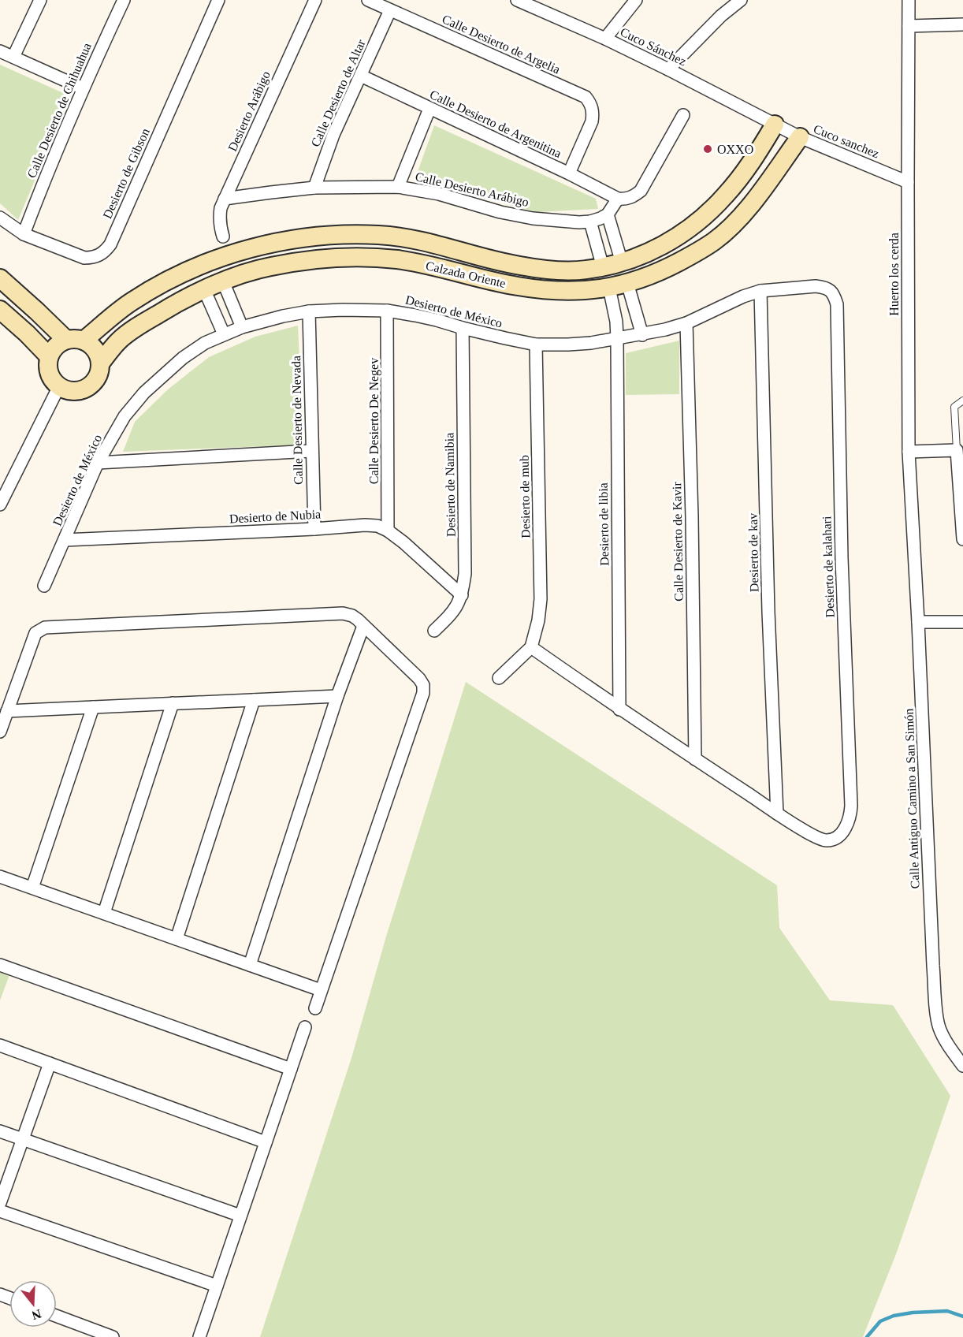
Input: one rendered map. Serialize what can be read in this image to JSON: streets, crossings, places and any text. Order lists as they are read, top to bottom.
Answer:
{
  "streets": {
    "street": [
      "Calle Desierto de Argelia",
      "Cuco Sánchez",
      "Calle Desierto de Altar",
      "Calle Desierto de Chihuahua",
      "Desierto Arábigo",
      "Calle Desierto de Argenitina",
      "Cuco sanchez",
      "Desierto de Gibson",
      "Calle Desierto Arábigo",
      "Calzada Oriente",
      "Huerto los cerda",
      "Desierto de México",
      "Calle Desierto de Nevada",
      "Calle Desierto De Negev",
      "Desierto de Namibia",
      "Desierto de mub",
      "Desierto de Nubia",
      "Desierto de libia",
      "Calle Desierto de Kavir",
      "Desierto de kav",
      "Desierto de kalahari",
      "Calle Antiguo Camino a San Simón"
    ]
  },
  "crossings": [
    ["Calle Desierto de Argelia", "Calle Desierto de Altar"],
    ["Calle Desierto de Argelia", "Calle Desierto de Argenitina"],
    ["Cuco Sánchez", "Cuco sanchez"],
    ["Cuco Sánchez", "Calzada Oriente"],
    ["Calle Desierto de Altar", "Calle Desierto de Argenitina"],
    ["Calle Desierto de Altar", "Calle Desierto Arábigo"],
    ["Calle Desierto de Chihuahua", "Desierto de Gibson"],
    ["Desierto Arábigo", "Calle Desierto Arábigo"],
    ["Cuco sanchez", "Calzada Oriente"],
    ["Cuco sanchez", "Huerto los cerda"],
    ["Calzada Oriente", "Desierto de libia"],
    ["Huerto los cerda", "Calle Antiguo Camino a San Simón"],
    ["Desierto de México", "Calle Desierto de Nevada"],
    ["Desierto de México", "Calle Desierto De Negev"],
    ["Desierto de México", "Desierto de Namibia"],
    ["Desierto de México", "Desierto de mub"],
    ["Desierto de México", "Desierto de Nubia"],
    ["Desierto de México", "Desierto de libia"],
    ["Desierto de México", "Calle Desierto de Kavir"],
    ["Desierto de México", "Desierto de kav"],
    ["Desierto de México", "Desierto de kalahari"],
    ["Calle Desierto de Nevada", "Desierto de Nubia"],
    ["Calle Desierto De Negev", "Desierto de Nubia"],
    ["Desierto de Namibia", "Desierto de Nubia"],
    ["Desierto de kav", "Desierto de kalahari"]
  ],
  "places": ["OXXO"],
  "north": "bottom"
}
